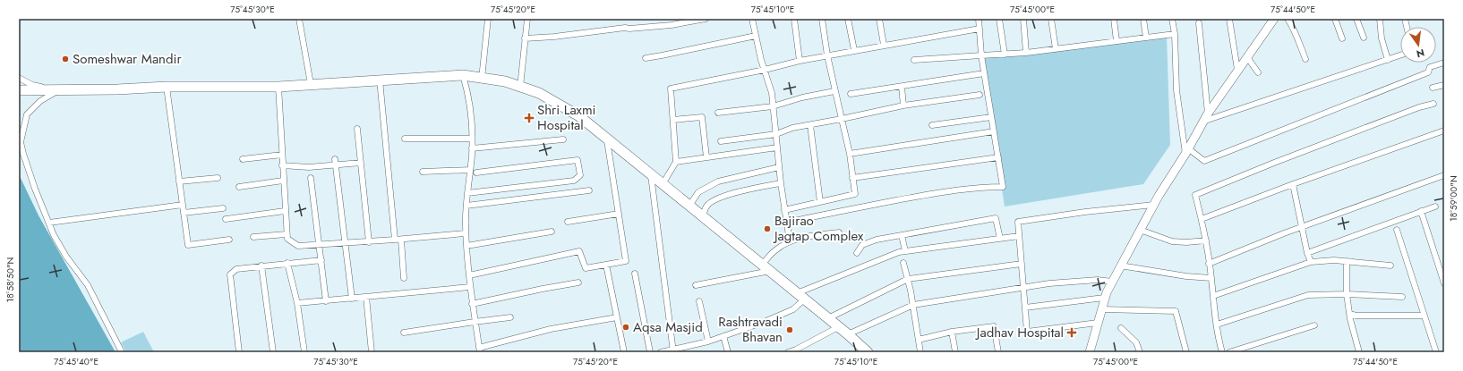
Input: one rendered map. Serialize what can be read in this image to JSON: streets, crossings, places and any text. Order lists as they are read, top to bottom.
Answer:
{
  "places": {
    "other": [
      "Someshwar Mandir",
      "Bajirao Jagtap Complex",
      "Aqsa Masjid",
      "Rashtravadi Bhavan"
    ],
    "health": ["Shri Laxmi Hospital", "Jadhav Hospital"]
  },
  "north": "bottom",
  "coordinates": [
    "75°45'30\"E",
    "75°45'20\"E",
    "75°45'10\"E",
    "75°45'00\"E",
    "75°44'50\"E",
    "18°59'00\"N",
    "18°58'50\"N",
    "75°45'40\"E"
  ]
}
